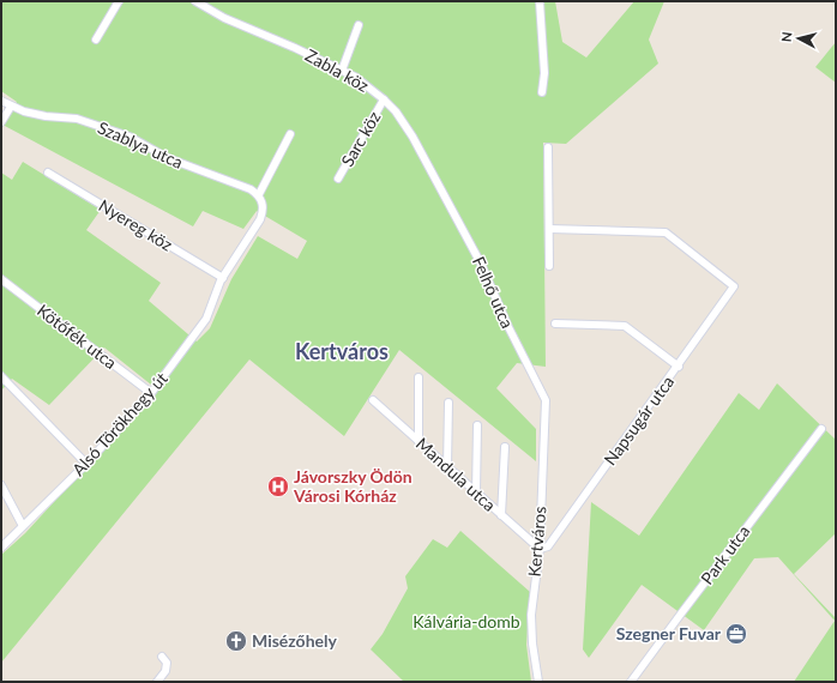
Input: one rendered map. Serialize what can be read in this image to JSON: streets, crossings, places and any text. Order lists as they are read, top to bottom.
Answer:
{
  "streets": {
    "street": [
      "Zabla köz",
      "Sarc köz",
      "Szablya utca",
      "Nyereg köz",
      "Felhő utca",
      "Kötőfék utca",
      "Napsugár utca",
      "Alsó Törökhegy út",
      "Mandula utca",
      "Kertváros",
      "Park utca"
    ]
  },
  "crossings": [
    ["Zabla köz", "Sarc köz"],
    ["Zabla köz", "Felhő utca"],
    ["Szablya utca", "Alsó Törökhegy út"],
    ["Nyereg köz", "Alsó Törökhegy út"],
    ["Felhő utca", "Kertváros"],
    ["Kötőfék utca", "Alsó Törökhegy út"],
    ["Napsugár utca", "Mandula utca"],
    ["Napsugár utca", "Kertváros"],
    ["Mandula utca", "Kertváros"]
  ],
  "districts": ["Kertváros"],
  "parks": ["Kálvária-domb"],
  "places": {
    "hospital": ["Jávorszky Ödön Városi Kórház"],
    "office": ["Szegner Fuvar"],
    "church": ["Misézőhely"]
  },
  "north": "left"
}
